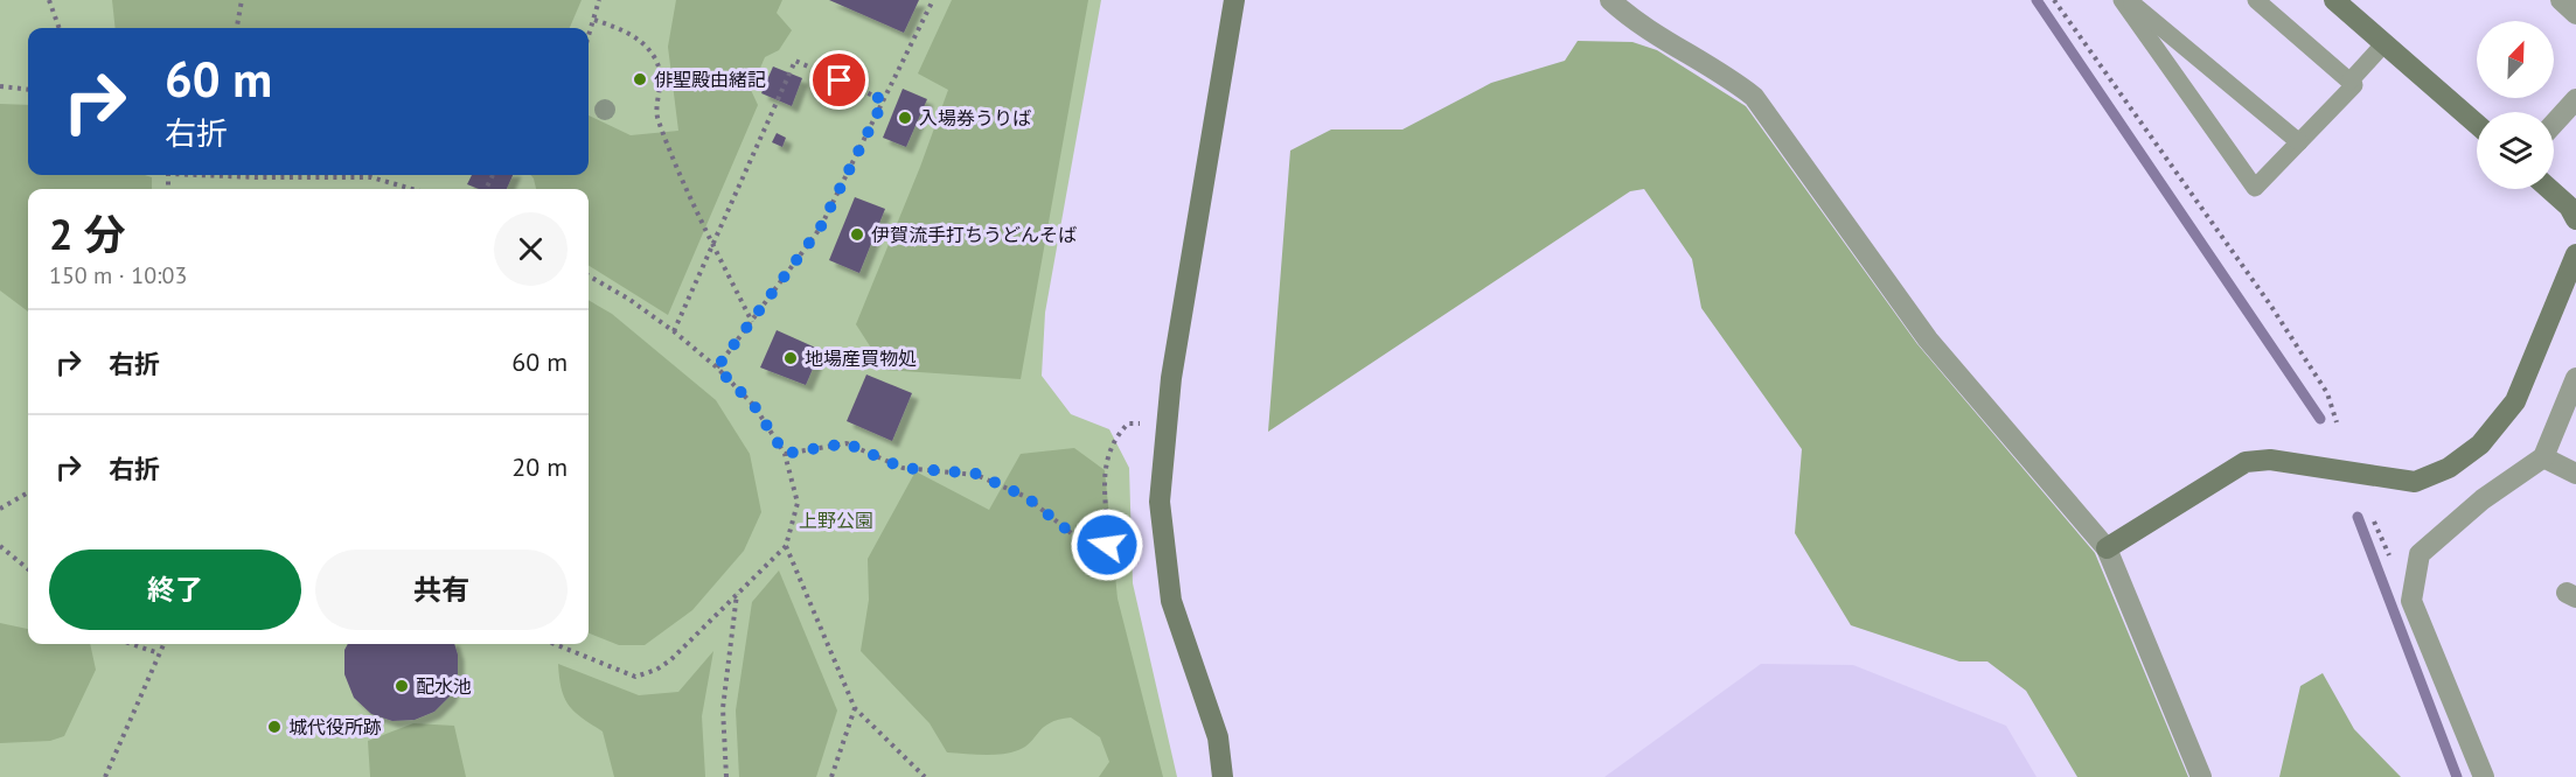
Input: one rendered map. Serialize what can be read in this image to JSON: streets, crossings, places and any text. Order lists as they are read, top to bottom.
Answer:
{
  "parks": ["上野公園"],
  "places": [
    "俳聖殿由緒記",
    "入場券うりば",
    "伊賀流手打ちうどんそば",
    "地場産買物処",
    "配水池",
    "城代役所跡"
  ],
  "north": "top right",
  "page": {
    "turn": ["60 m", "右折"],
    "heading": ["2 分", "150 m · 10:03"],
    "list": [
      {
        "name": "右折",
        "value": "60 m"
      },
      {
        "name": "右折",
        "value": "20 m"
      }
    ],
    "buttons": ["終了", "共有"]
  }
}
